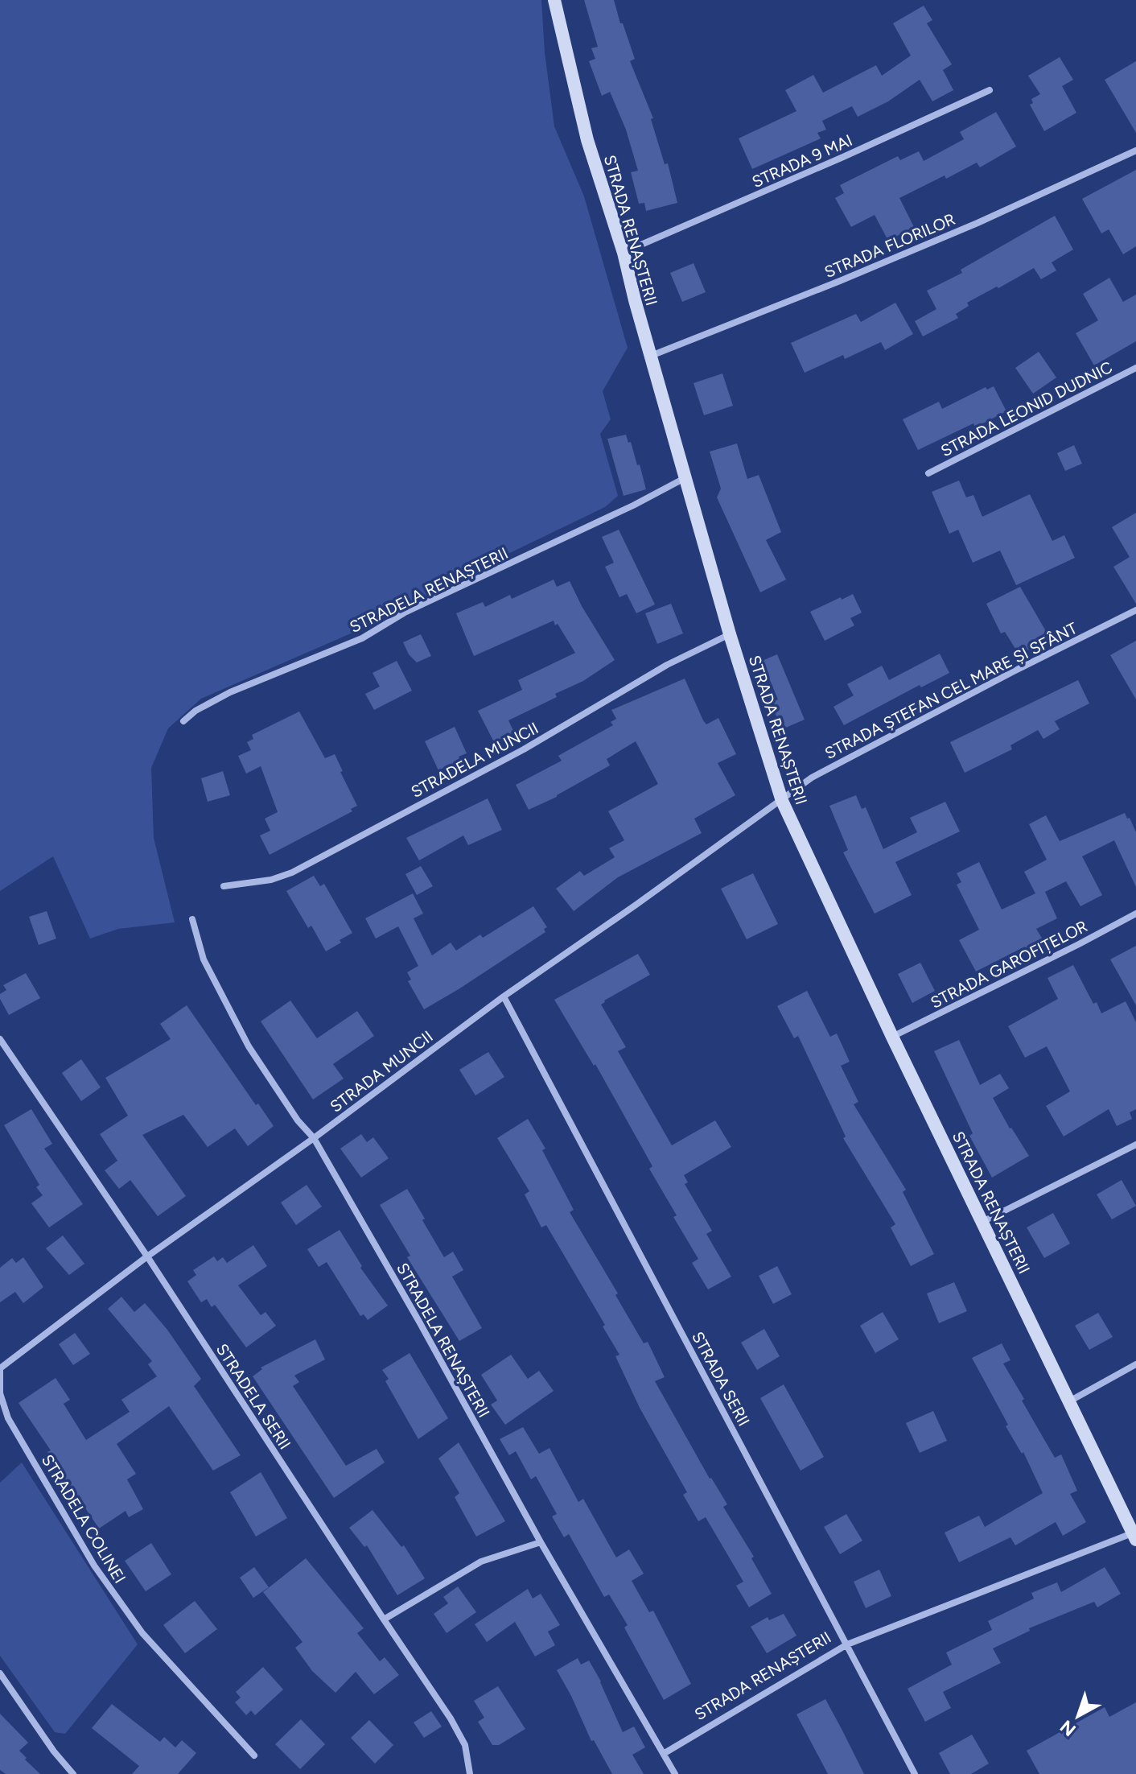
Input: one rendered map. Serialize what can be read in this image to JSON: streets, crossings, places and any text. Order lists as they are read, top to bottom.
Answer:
{
  "streets": {
    "street": [
      "STRADA 9 MAI",
      "STRADA RENAȘTERII",
      "STRADA FLORILOR",
      "STRADA LEONID DUDNIC",
      "STRADELA RENAȘTERII",
      "STRADA ȘTEFAN CEL MARE ȘI SFÂNT",
      "STRADELA MUNCII",
      "STRADA GAROFIȚELOR",
      "STRADA MUNCII",
      "STRADA SERII",
      "STRADELA SERII",
      "STRADELA COLINEI"
    ]
  },
  "crossings": [
    ["STRADA 9 MAI", "STRADA RENAȘTERII"],
    ["STRADA RENAȘTERII", "STRADA FLORILOR"],
    ["STRADA RENAȘTERII", "STRADELA RENAȘTERII"],
    ["STRADA RENAȘTERII", "STRADA ȘTEFAN CEL MARE ȘI SFÂNT"],
    ["STRADA RENAȘTERII", "STRADELA MUNCII"],
    ["STRADA RENAȘTERII", "STRADA GAROFIȚELOR"],
    ["STRADA RENAȘTERII", "STRADA MUNCII"],
    ["STRADA RENAȘTERII", "STRADA SERII"],
    ["STRADELA RENAȘTERII", "STRADA MUNCII"],
    ["STRADA ȘTEFAN CEL MARE ȘI SFÂNT", "STRADA MUNCII"],
    ["STRADA MUNCII", "STRADA SERII"],
    ["STRADA MUNCII", "STRADELA SERII"],
    ["STRADA MUNCII", "STRADELA COLINEI"]
  ],
  "north": "bottom left"
}
